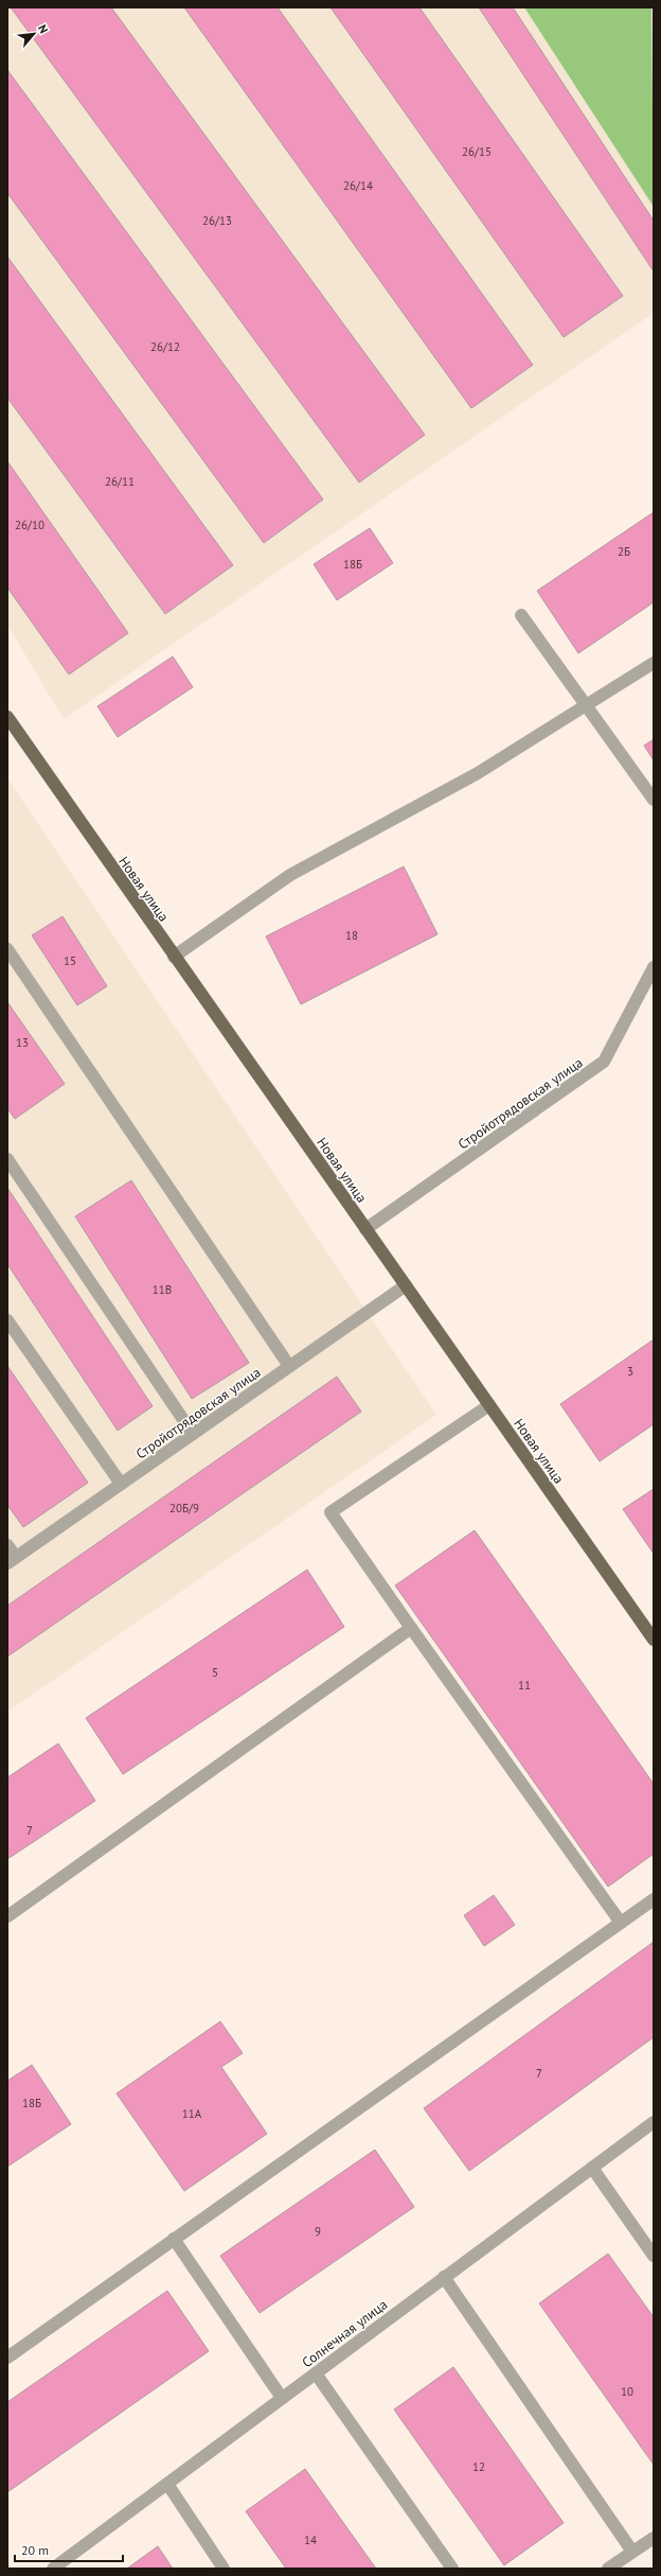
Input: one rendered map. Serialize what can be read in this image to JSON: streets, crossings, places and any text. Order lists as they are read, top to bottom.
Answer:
{
  "streets": {
    "main road": ["Новая улица"],
    "street": ["Стройотрядовская улица", "Солнечная улица"]
  },
  "crossings": [
    ["Новая улица", "Стройотрядовская улица"]
  ],
  "house_numbers": [
    "26/15",
    "26/14",
    "26/13",
    "26/12",
    "26/11",
    "26/10",
    "2Б",
    "18Б",
    "18",
    "15",
    "13",
    "11В",
    "3",
    "20Б/9",
    "5",
    "11",
    "7",
    "7",
    "18Б",
    "11А",
    "9",
    "10",
    "12",
    "14"
  ],
  "scale_bar": "20 m",
  "north": "top right"
}
